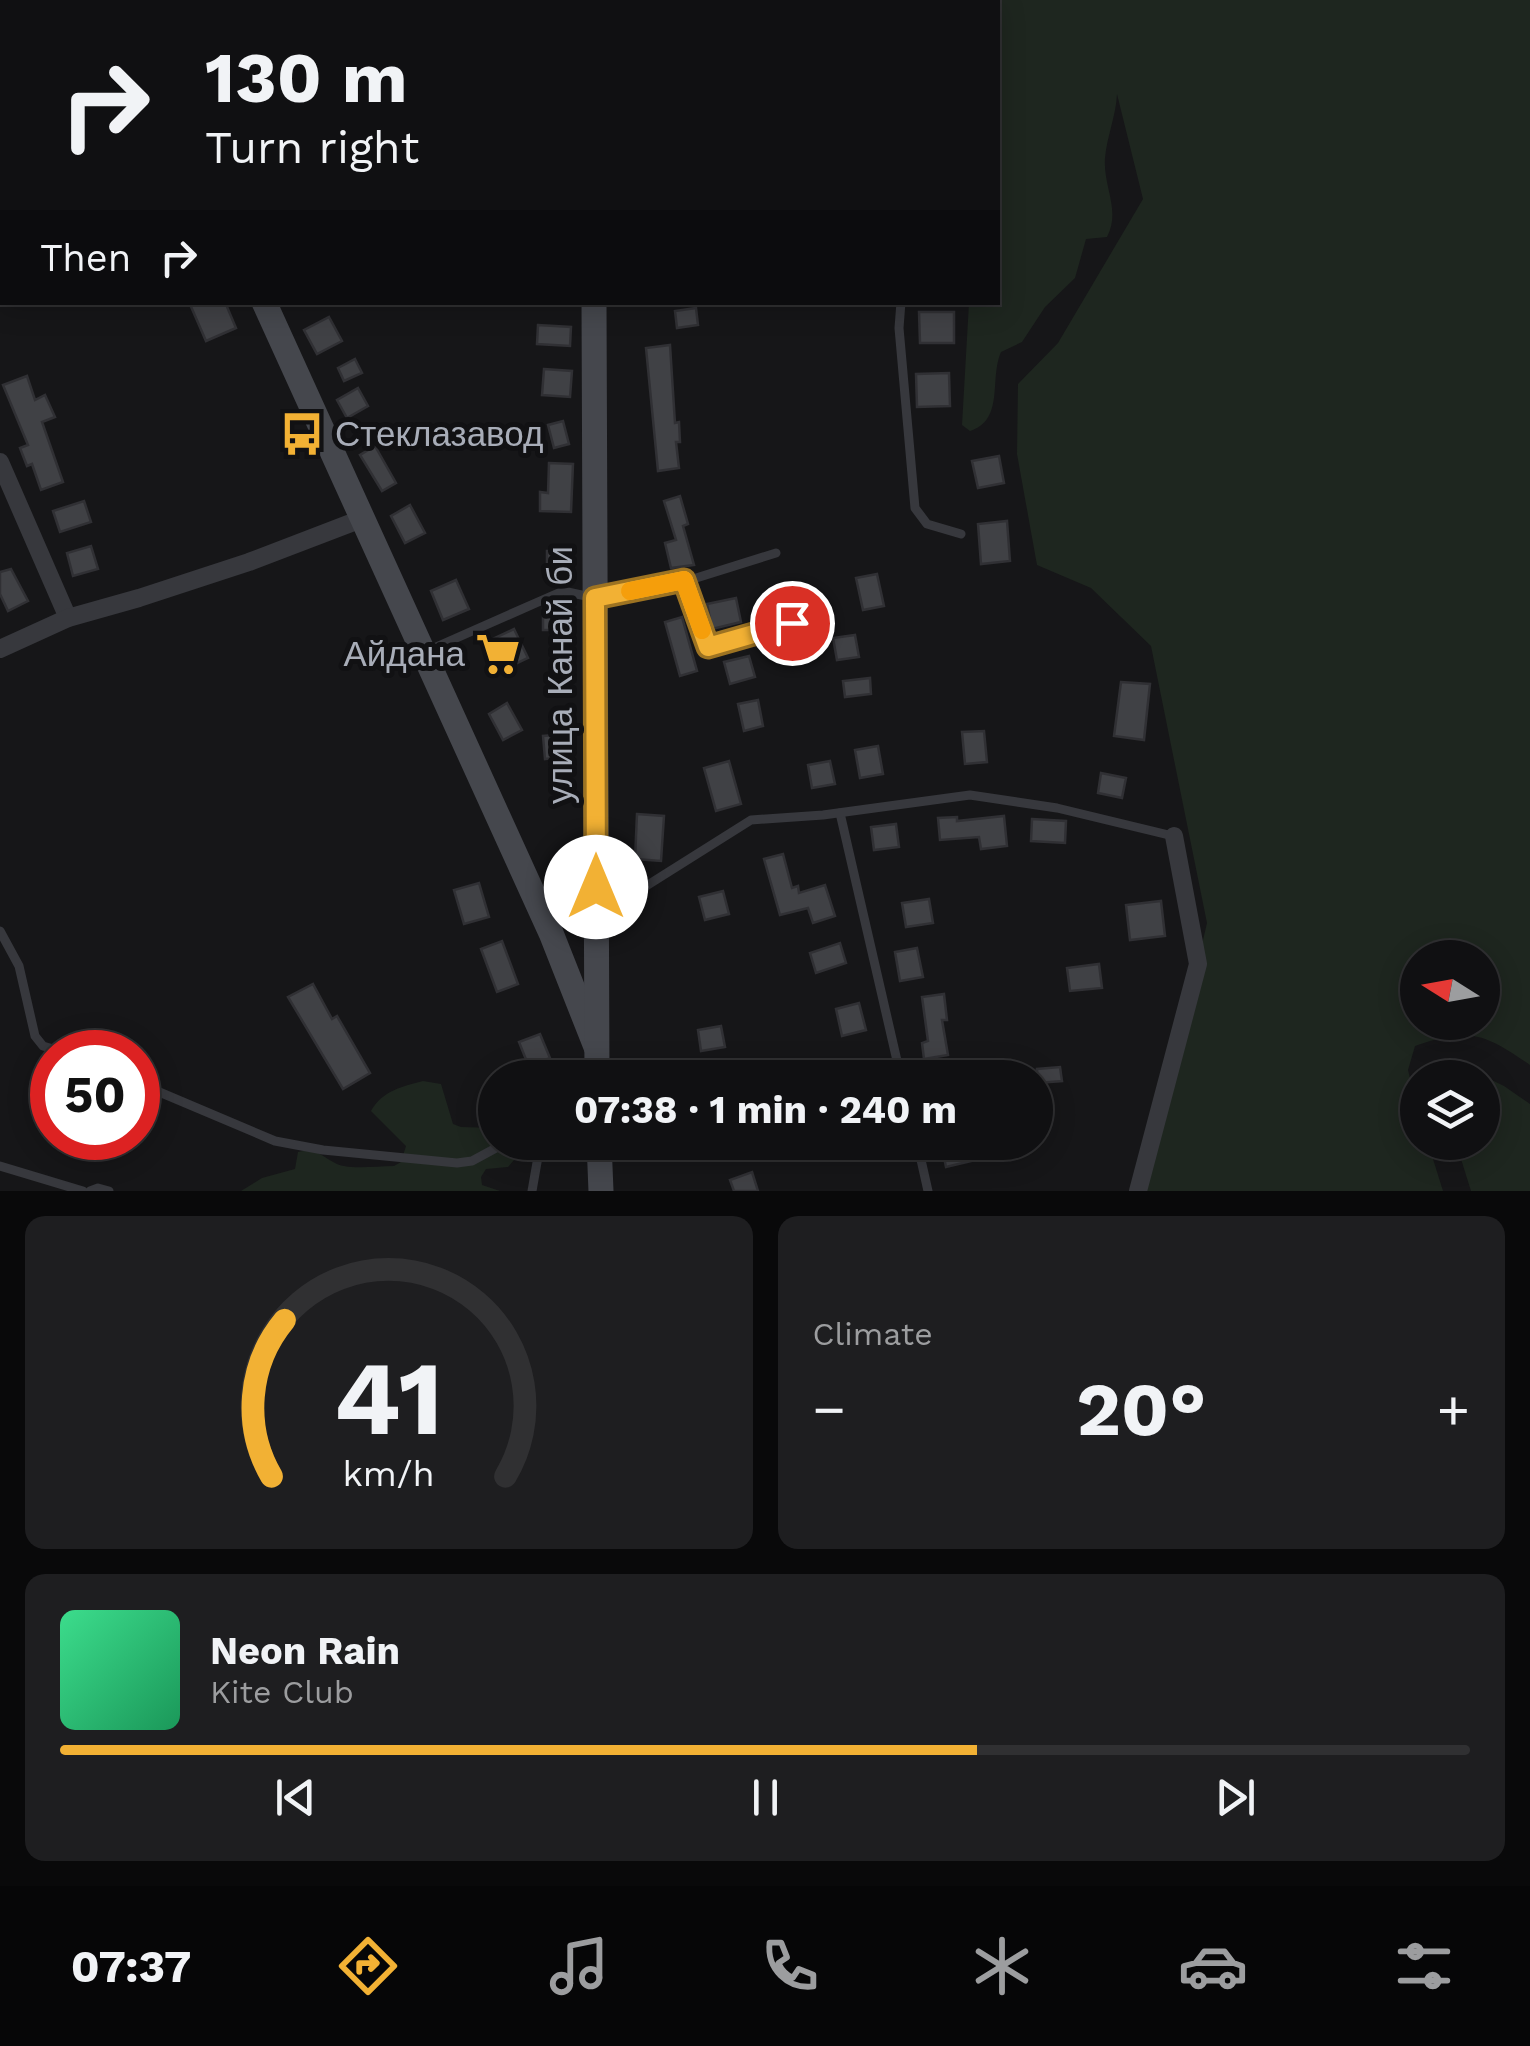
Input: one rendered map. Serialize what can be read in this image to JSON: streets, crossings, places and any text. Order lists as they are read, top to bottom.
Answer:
{
  "streets": {
    "main road": ["улица Канай би"]
  },
  "places": {
    "bus stop": ["Стеклазавод"],
    "supermarket": ["Айдана"]
  },
  "north": "left",
  "page": {
    "turn": ["130 m", "Turn right"],
    "then": "Then",
    "limit": "50",
    "trip": "07:38 · 1 min · 240 m",
    "tile": "Climate",
    "heat": ["−", "20°", "+"],
    "song": ["Neon Rain", "Kite Club"],
    "tabs": "07:37",
    "gauge": ["41", "km/h"]
  }
}
